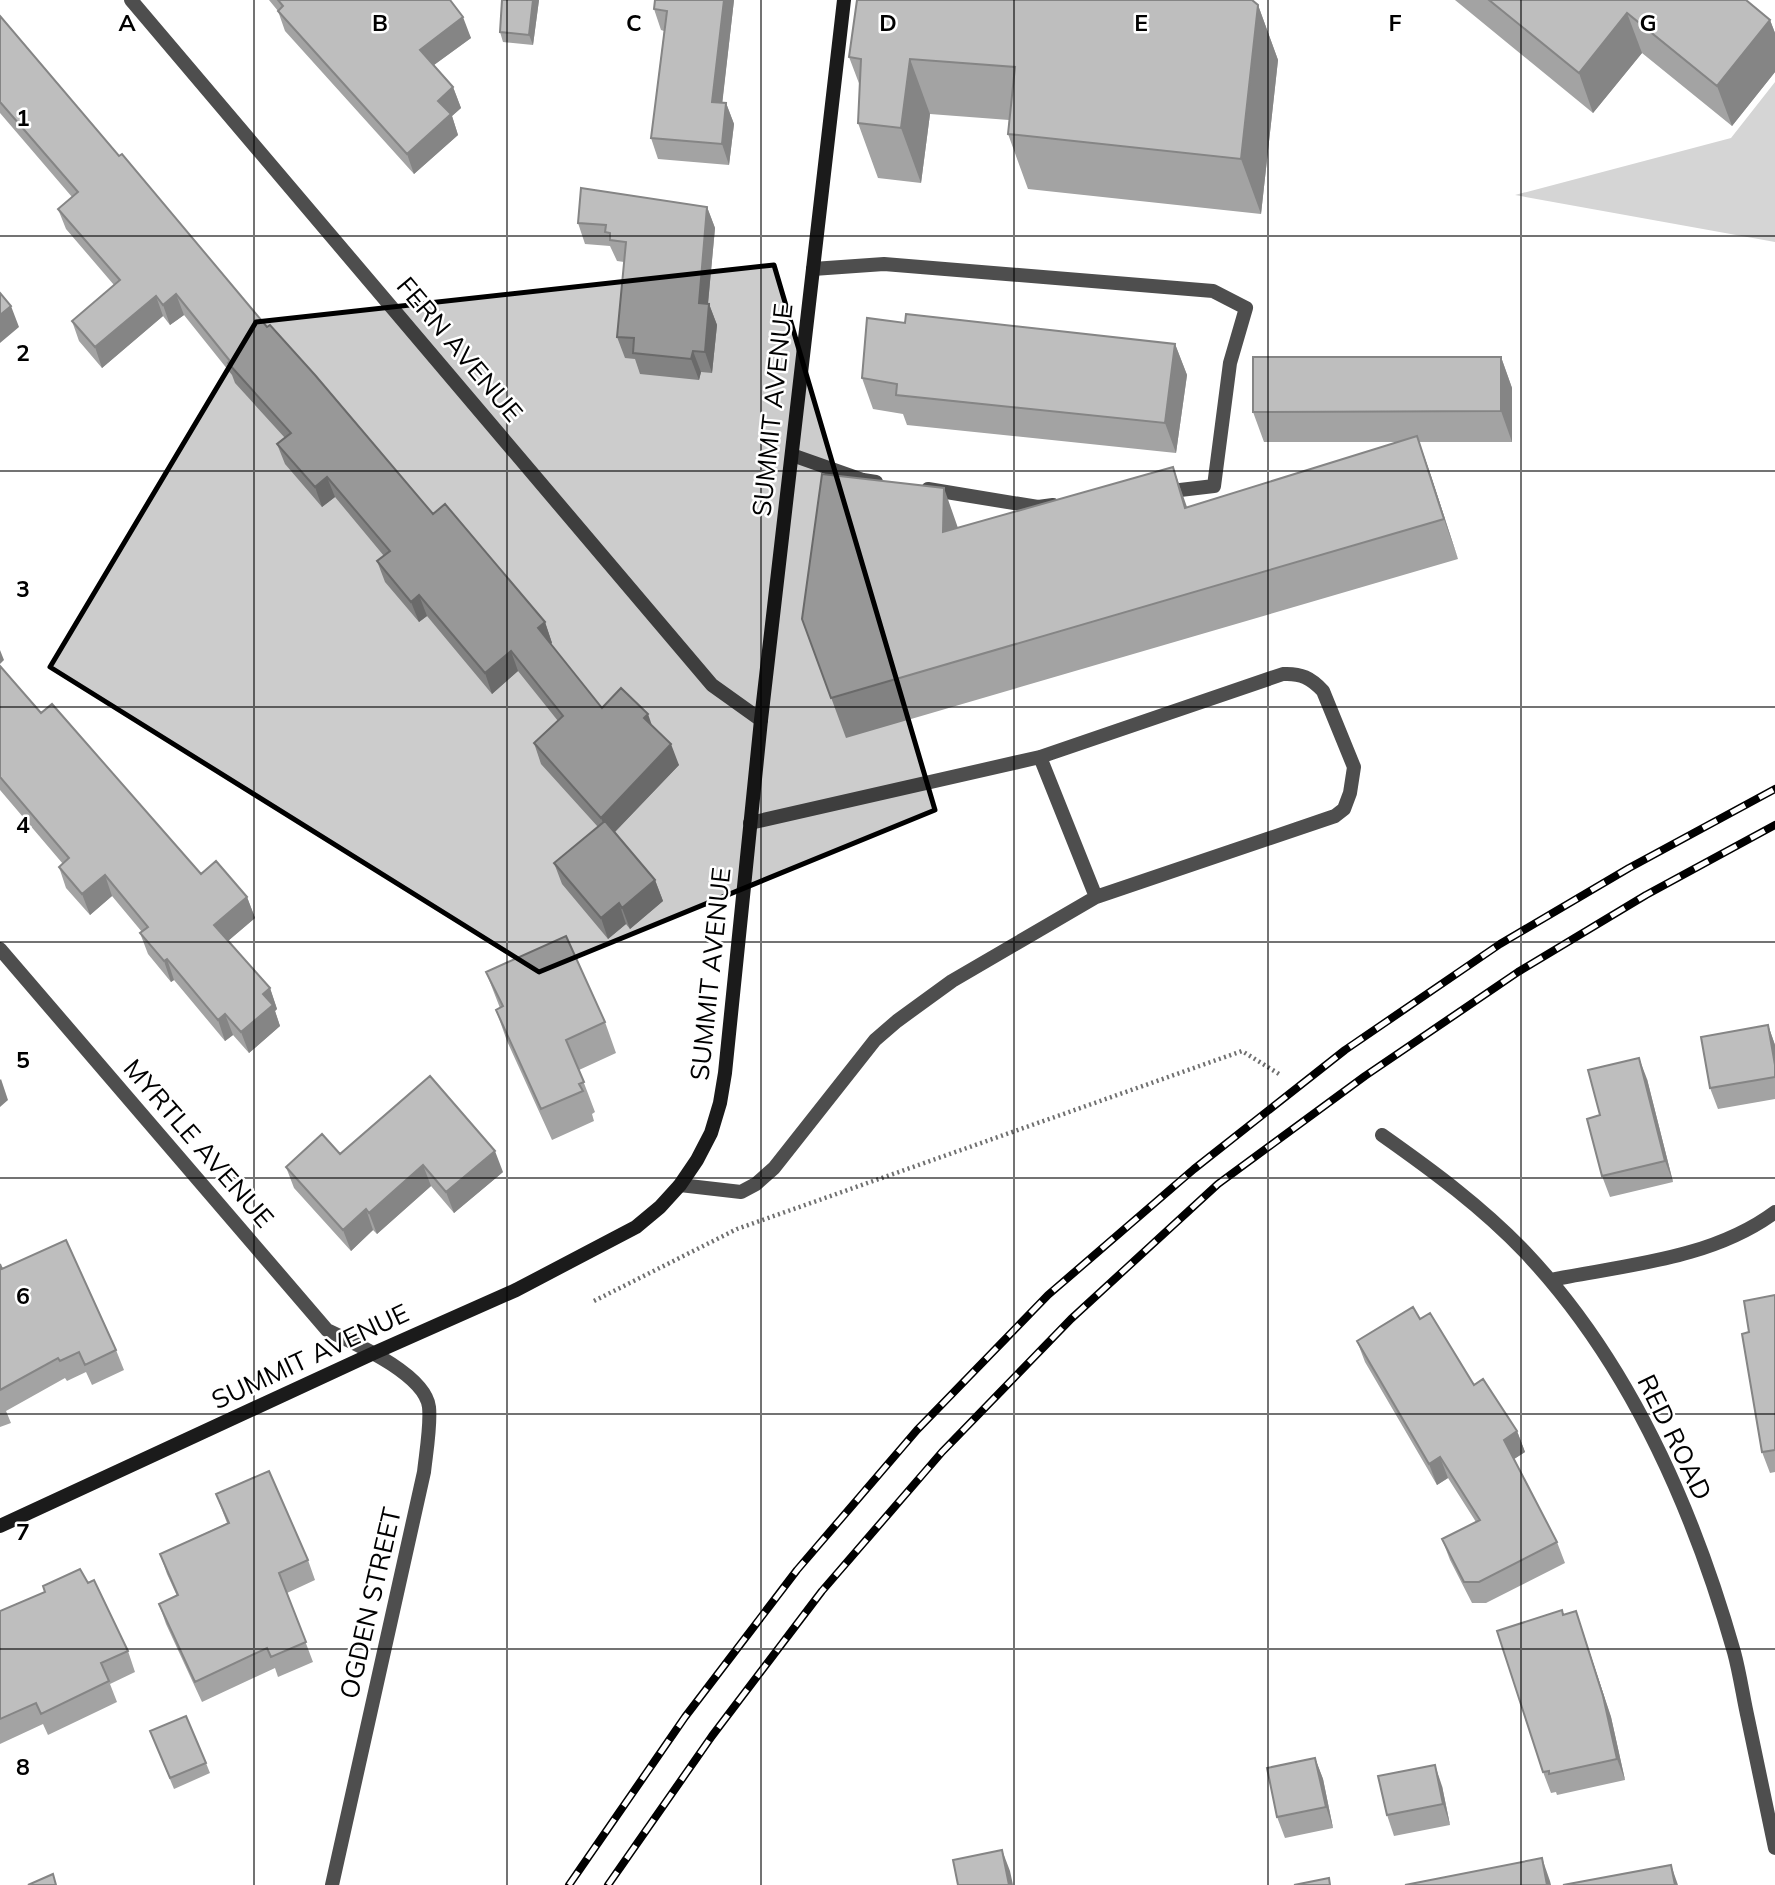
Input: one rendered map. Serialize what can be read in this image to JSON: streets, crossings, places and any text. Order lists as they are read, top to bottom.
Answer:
{
  "streets": {
    "street": [
      "FERN AVENUE",
      "SUMMIT AVENUE",
      "MYRTLE AVENUE",
      "RED ROAD",
      "OGDEN STREET"
    ]
  },
  "crossings": [
    ["FERN AVENUE", "SUMMIT AVENUE"],
    ["SUMMIT AVENUE", "MYRTLE AVENUE"],
    ["SUMMIT AVENUE", "OGDEN STREET"],
    ["MYRTLE AVENUE", "OGDEN STREET"]
  ],
  "grid": {
    "columns": [
      "A",
      "B",
      "C",
      "D",
      "E",
      "F",
      "G"
    ],
    "rows": [
      "1",
      "2",
      "3",
      "4",
      "5",
      "6",
      "7",
      "8"
    ]
  }
}
